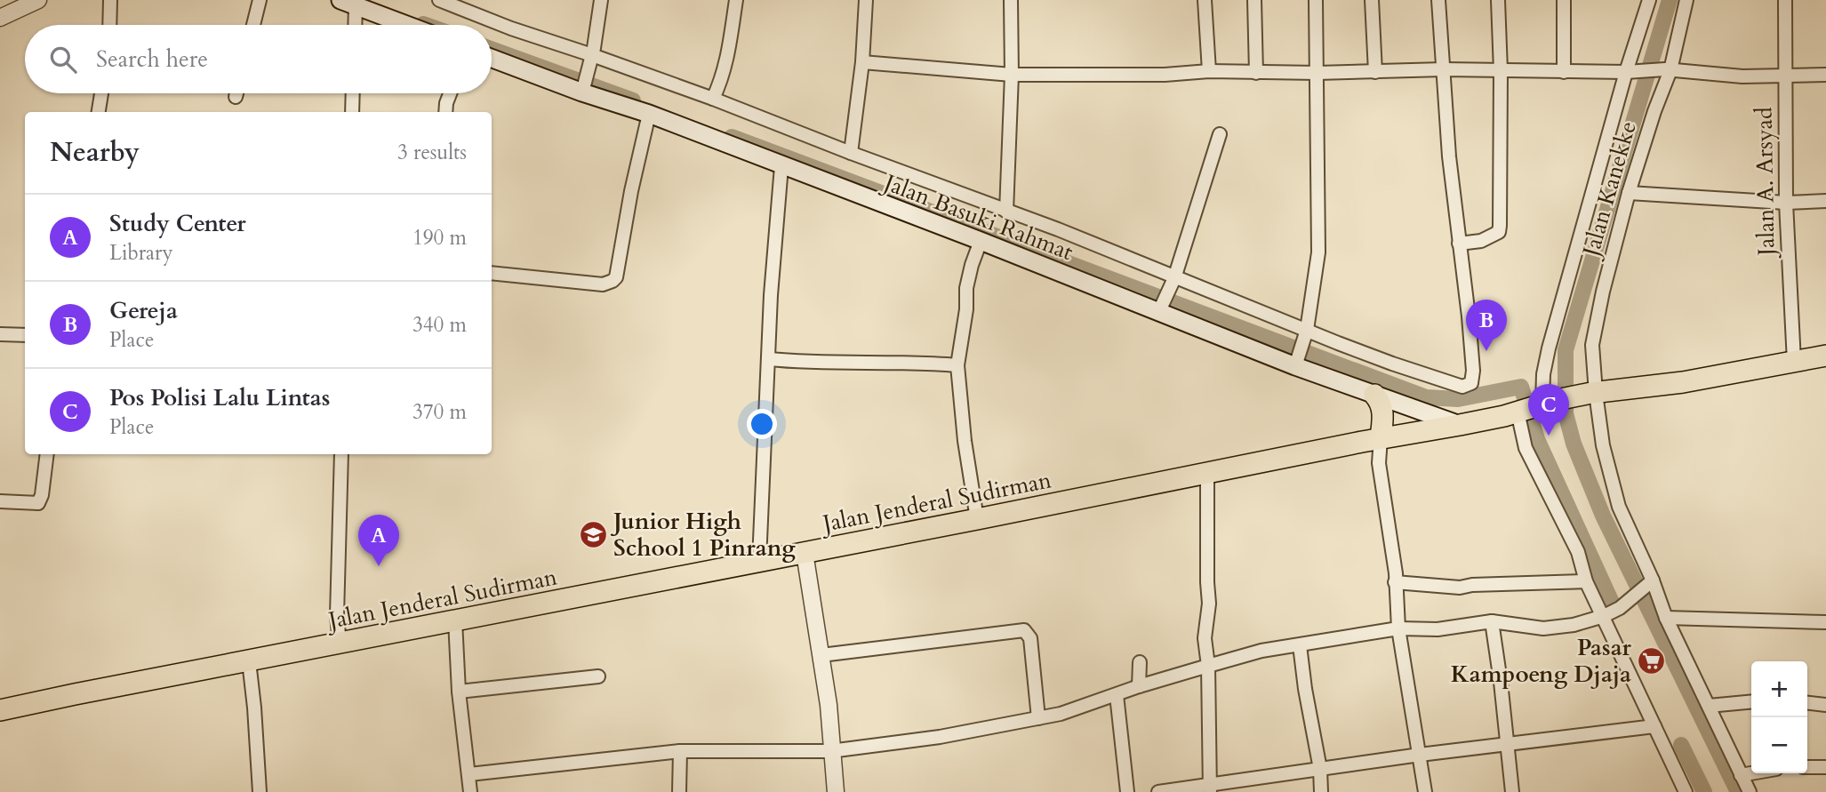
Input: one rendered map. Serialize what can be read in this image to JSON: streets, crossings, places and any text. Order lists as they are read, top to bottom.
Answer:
{
  "streets": {
    "highway": ["Jalan Jenderal Sudirman"],
    "main road": ["Jalan Basuki Rahmat"],
    "street": ["Jalan A. Arsyad", "Jalan Kanekke"]
  },
  "crossings": [
    ["Jalan A. Arsyad", "Jalan Jenderal Sudirman"],
    ["Jalan Kanekke", "Jalan Jenderal Sudirman"],
    ["Jalan Basuki Rahmat", "Jalan Jenderal Sudirman"]
  ],
  "places": {
    "school or university": ["Junior High School 1 Pinrang"],
    "supermarket": ["Pasar Kampoeng Djaja"]
  },
  "page": {
    "search": "Search here",
    "heading": ["Nearby", "3 results"],
    "list": [
      {
        "mark": "A",
        "name": "Study Center",
        "note": "Library",
        "value": "190 m"
      },
      {
        "mark": "B",
        "name": "Gereja",
        "note": "Place",
        "value": "340 m"
      },
      {
        "mark": "C",
        "name": "Pos Polisi Lalu Lintas",
        "note": "Place",
        "value": "370 m"
      }
    ],
    "pins": ["B", "C", "A"],
    "map_buttons": ["+", "−"]
  }
}
